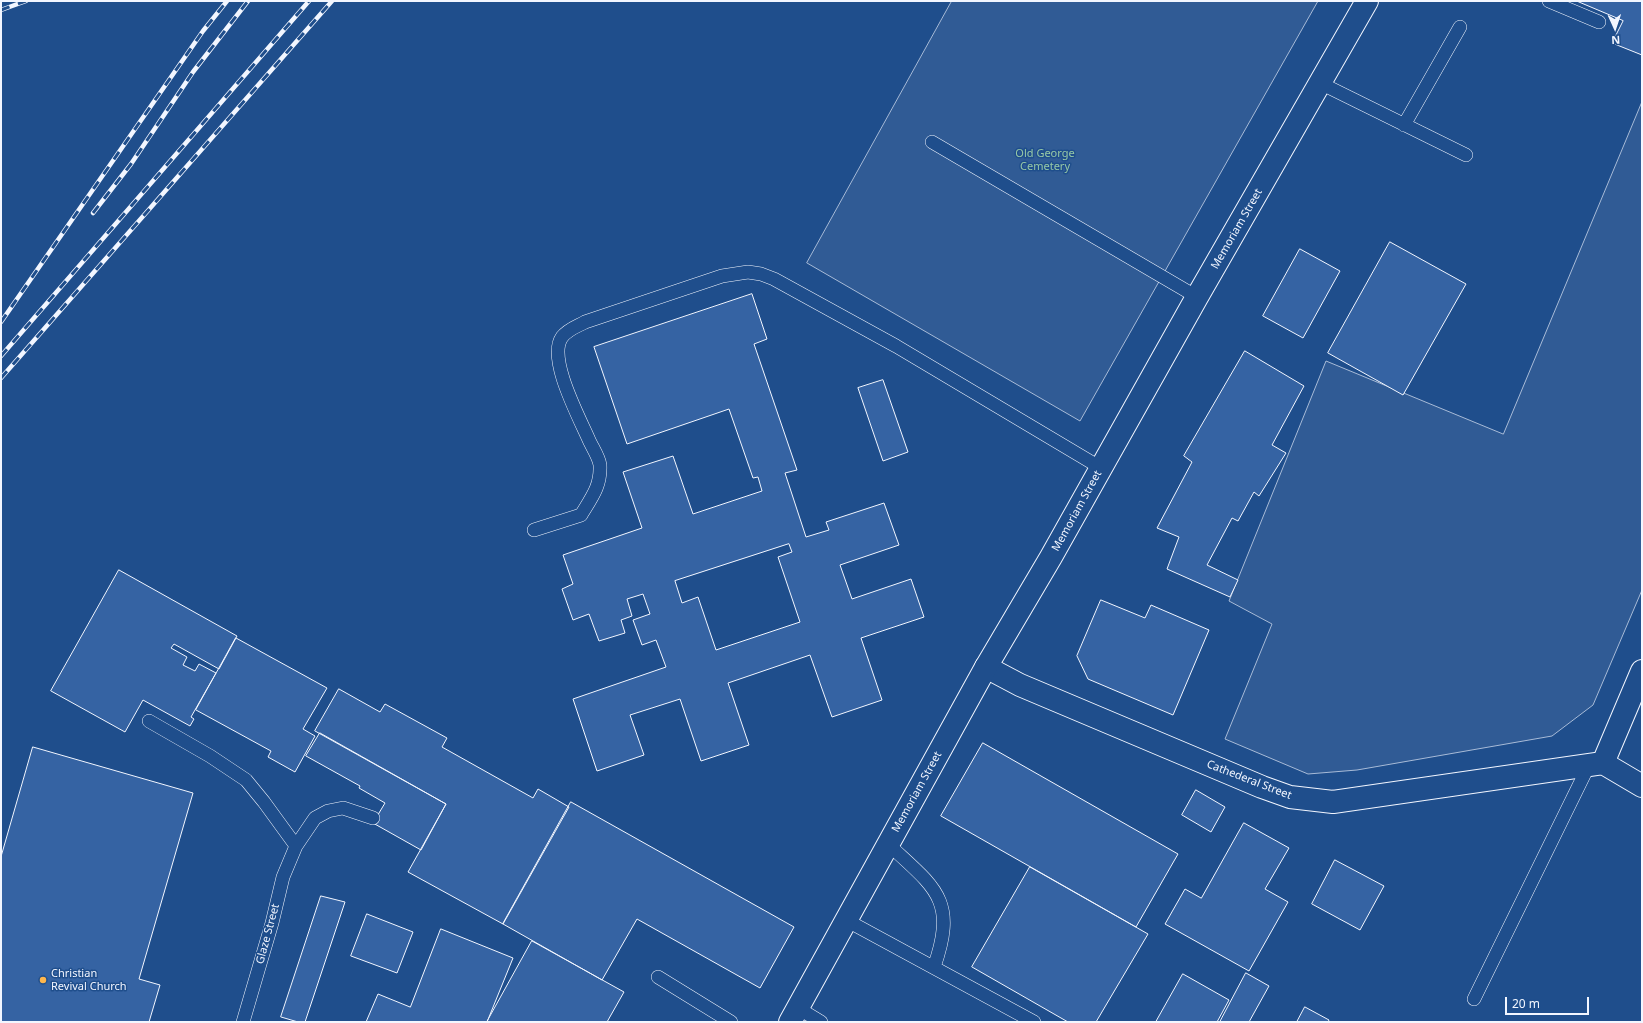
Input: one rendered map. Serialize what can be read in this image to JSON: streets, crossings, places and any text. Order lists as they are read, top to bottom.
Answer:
{
  "streets": {
    "street": ["Memoriam Street", "Cathederal Street"],
    "lane": ["Glaze Street"]
  },
  "crossings": [
    ["Memoriam Street", "Cathederal Street"]
  ],
  "parks": ["Old George Cemetery"],
  "places": ["Christian Revival Church"],
  "scale_bar": "20 m",
  "north": "bottom"
}
